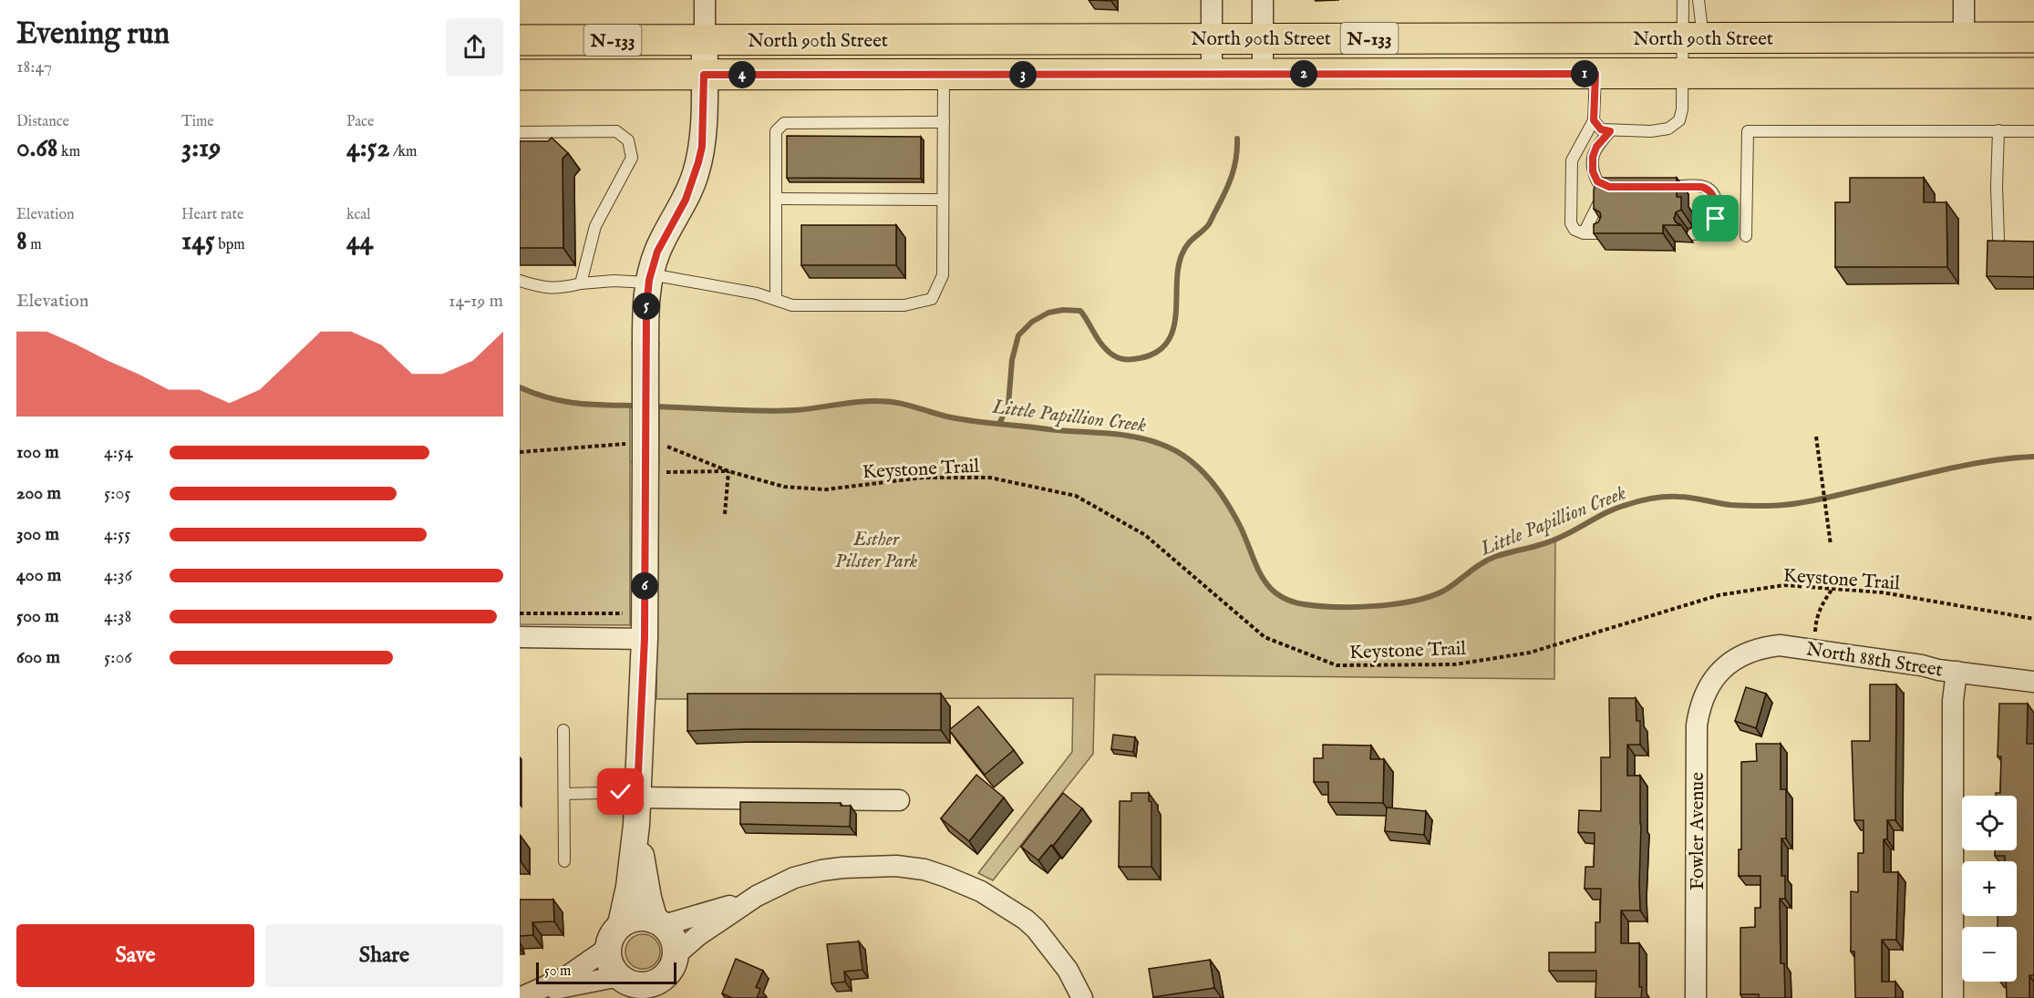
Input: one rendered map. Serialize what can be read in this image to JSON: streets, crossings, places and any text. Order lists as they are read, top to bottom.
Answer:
{
  "streets": {
    "main road": ["North 90th Street", "N-133"],
    "street": ["North 88th Street", "Fowler Avenue"],
    "path": ["Keystone Trail"]
  },
  "crossings": [
    ["North 88th Street", "Fowler Avenue"]
  ],
  "water": ["Little Papillion Creek"],
  "parks": ["Esther Pilster Park"],
  "scale_bar": "50 m",
  "page": {
    "heading": ["Evening run", "18:47"],
    "pins": [
      "1",
      "2",
      "3",
      "4",
      "5",
      "6"
    ],
    "stats": [
      ["Distance", "0.68 km"],
      ["Time", "3:19"],
      ["Pace", "4:52 /km"],
      ["Elevation", "8 m"],
      ["Heart rate", "145 bpm"],
      ["kcal", "44"]
    ],
    "chart": ["Elevation", "14–19 m"],
    "list": [
      {
        "name": "100 m",
        "note": "4:54"
      },
      {
        "name": "200 m",
        "note": "5:05"
      },
      {
        "name": "300 m",
        "note": "4:55"
      },
      {
        "name": "400 m",
        "note": "4:36"
      },
      {
        "name": "500 m",
        "note": "4:38"
      },
      {
        "name": "600 m",
        "note": "5:06"
      }
    ],
    "map_buttons": ["+", "−"],
    "buttons": ["Save", "Share"],
    "scale": "50 m"
  }
}
